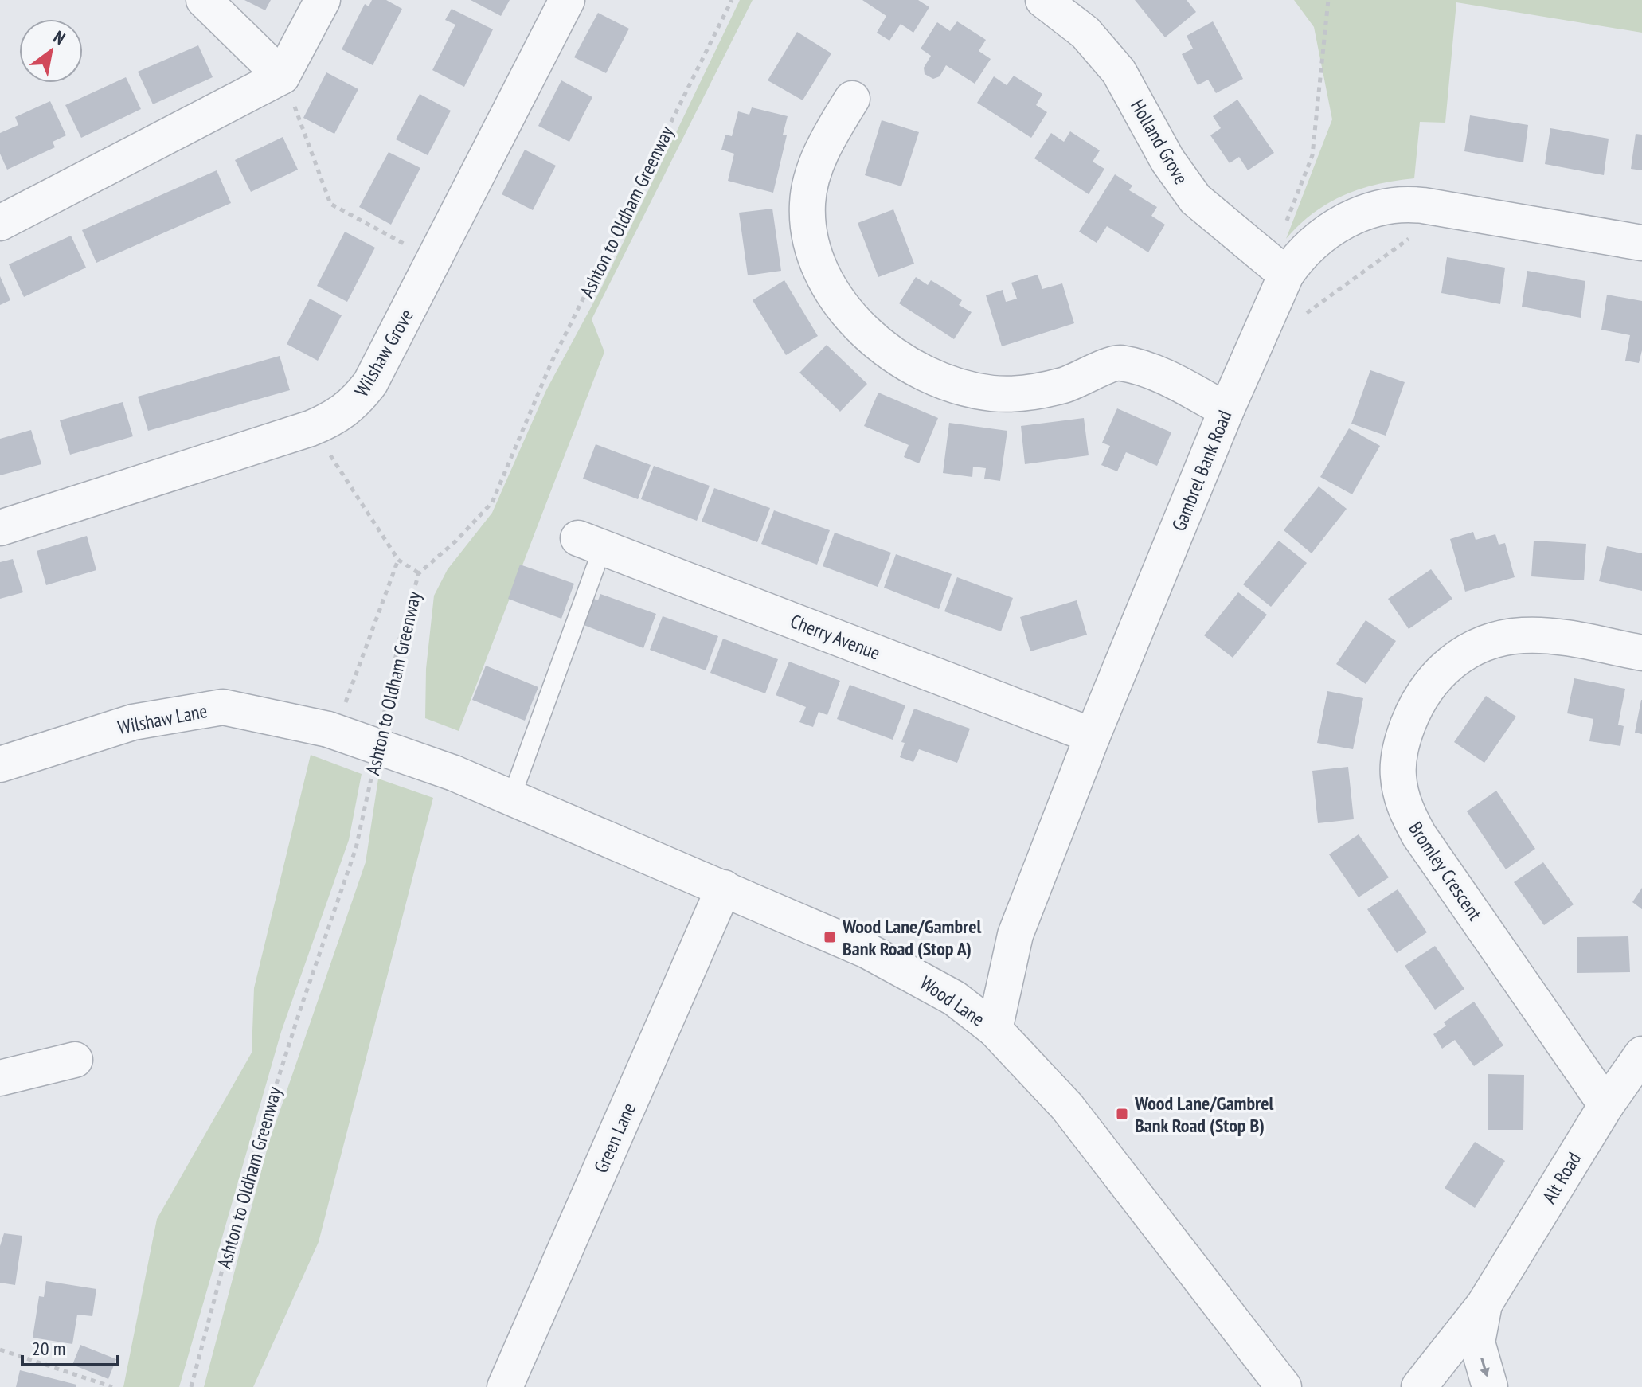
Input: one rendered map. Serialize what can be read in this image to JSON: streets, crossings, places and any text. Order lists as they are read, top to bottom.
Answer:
{
  "streets": {
    "street": [
      "Holland Grove",
      "Wilshaw Grove",
      "Gambrel Bank Road",
      "Cherry Avenue",
      "Wilshaw Lane",
      "Bromley Crescent",
      "Wood Lane",
      "Green Lane",
      "Alt Road"
    ],
    "path": ["Ashton to Oldham Greenway"]
  },
  "crossings": [
    ["Holland Grove", "Gambrel Bank Road"],
    ["Gambrel Bank Road", "Cherry Avenue"],
    ["Gambrel Bank Road", "Wood Lane"],
    ["Wilshaw Lane", "Wood Lane"],
    ["Bromley Crescent", "Alt Road"],
    ["Wood Lane", "Green Lane"]
  ],
  "places": {
    "transit": ["Wood Lane/Gambrel Bank Road (Stop A)", "Wood Lane/Gambrel Bank Road (Stop B)"]
  },
  "scale_bar": "20 m",
  "north": "top right"
}
